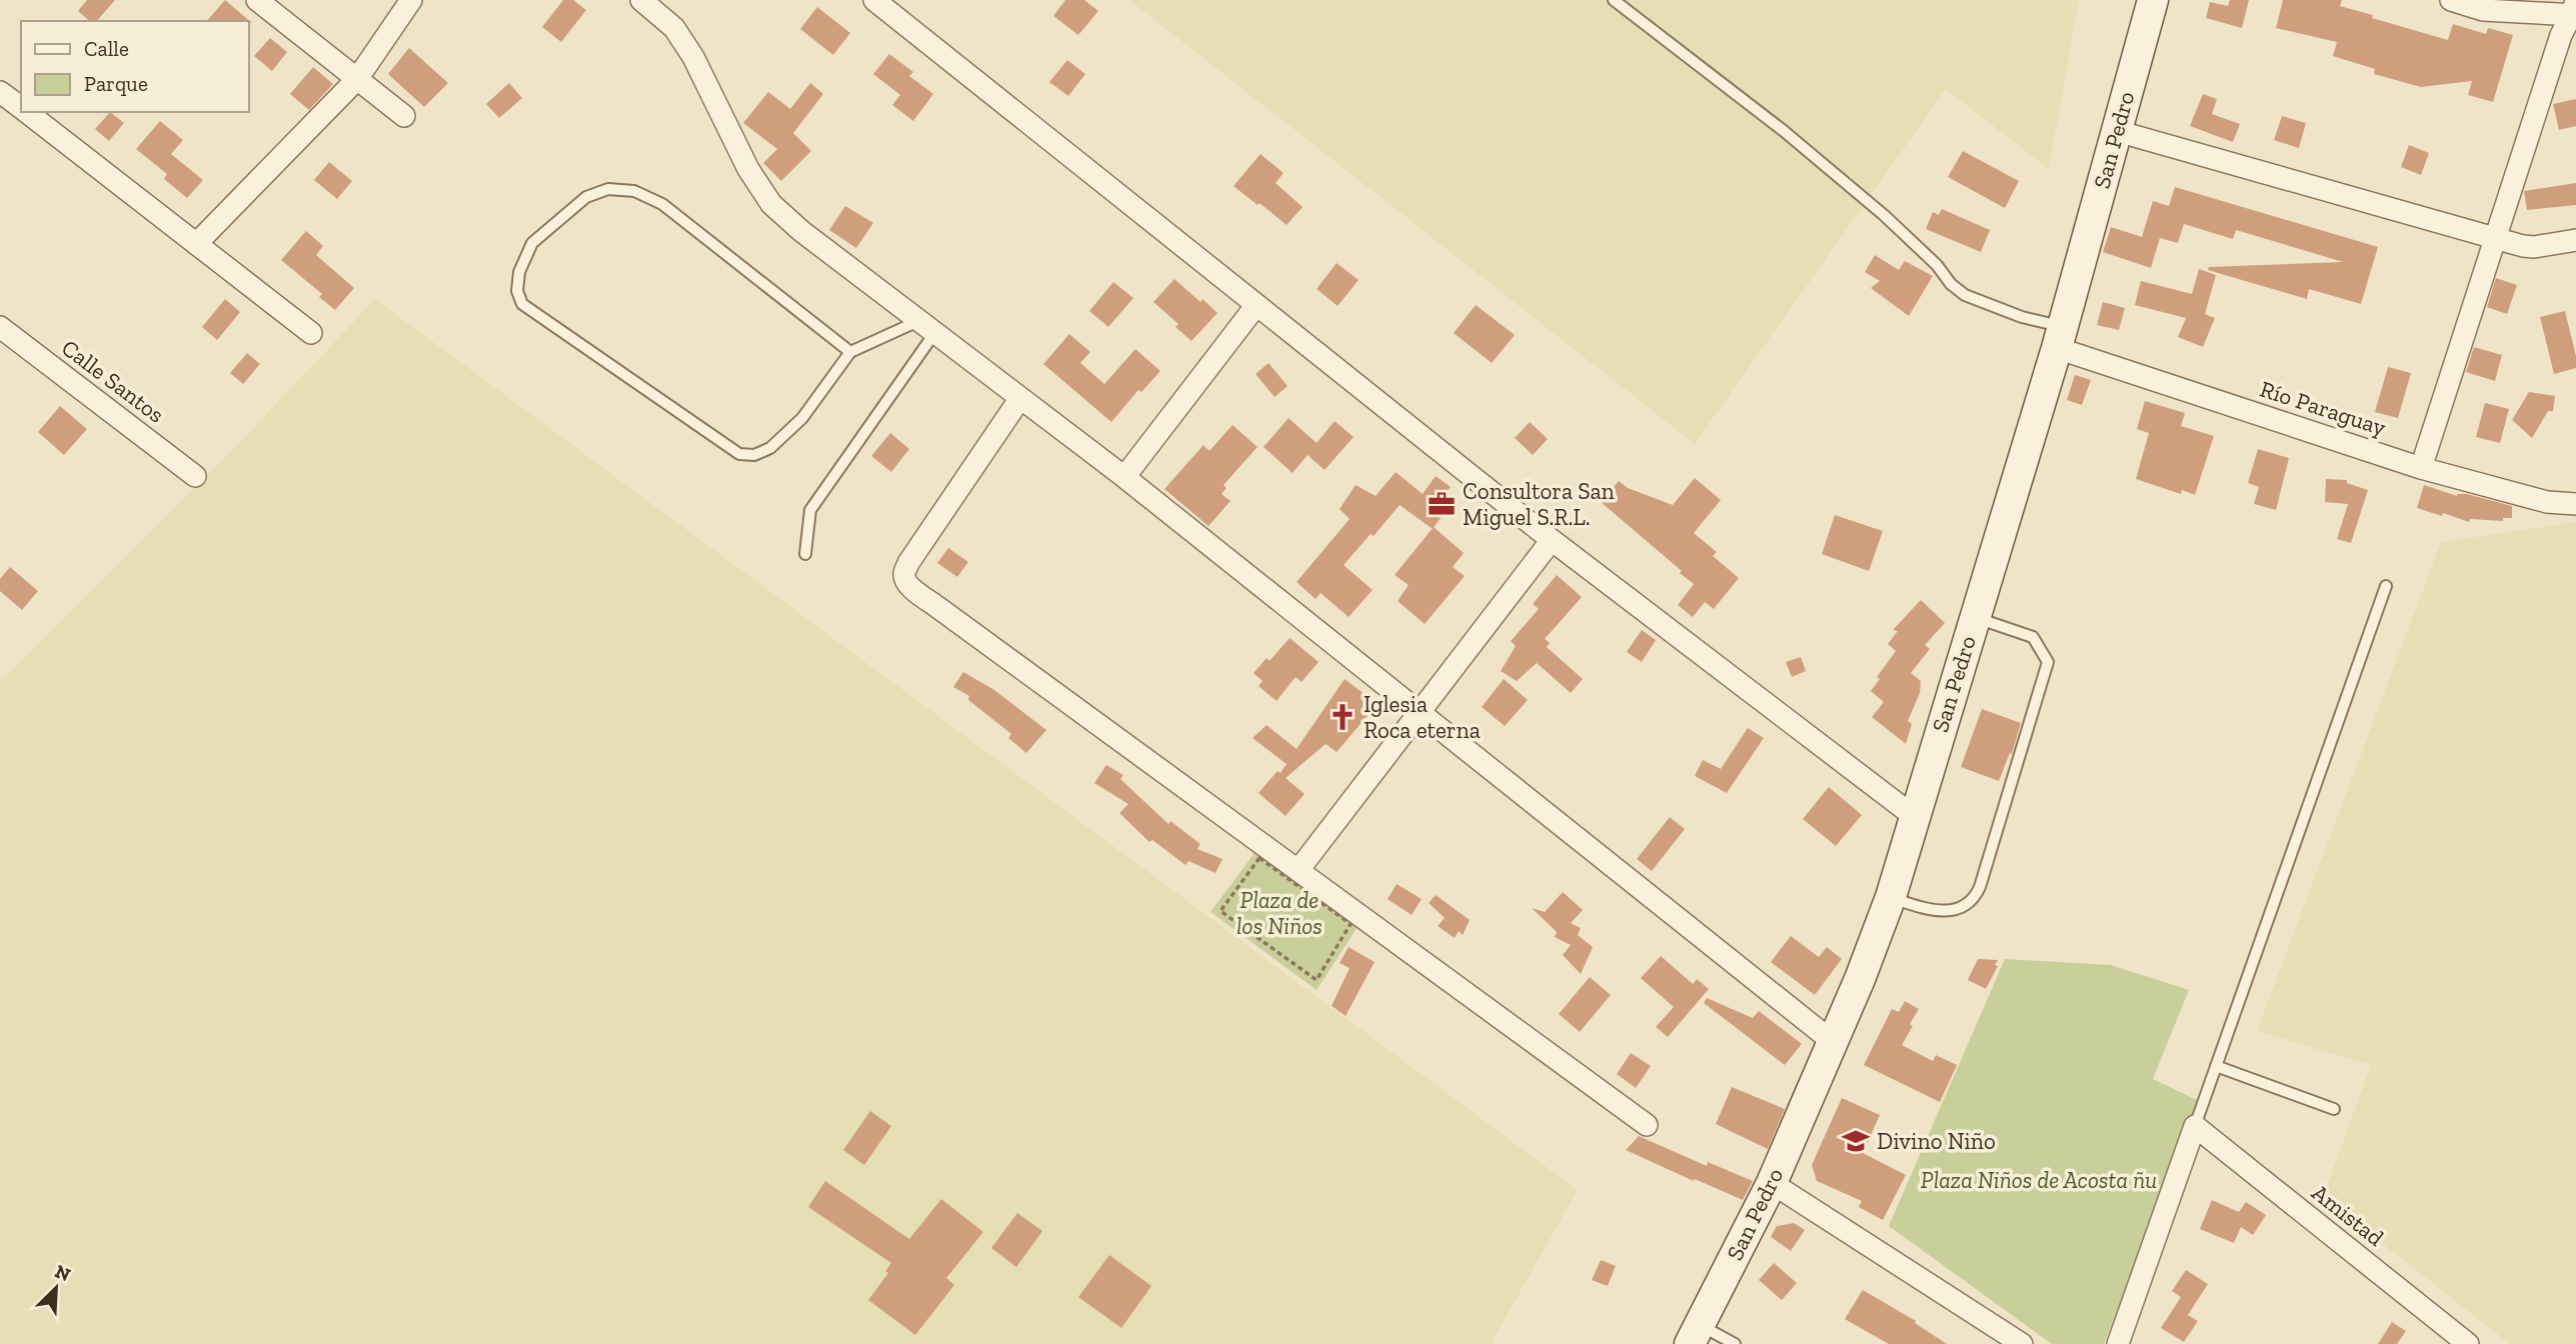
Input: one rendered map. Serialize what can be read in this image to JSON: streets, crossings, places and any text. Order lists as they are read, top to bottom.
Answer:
{
  "streets": {
    "main road": ["San Pedro"],
    "street": ["Calle Santos", "Río Paraguay", "Amistad"]
  },
  "crossings": [
    ["San Pedro", "Río Paraguay"]
  ],
  "parks": ["Plaza de los Niños", "Plaza Niños de Acosta ñu"],
  "places": {
    "office": ["Consultora San Miguel S.R.L."],
    "church": ["Iglesia Roca eterna"],
    "school or university": ["Divino Niño"]
  },
  "legend": ["Calle", "Parque"],
  "north": "top right"
}
